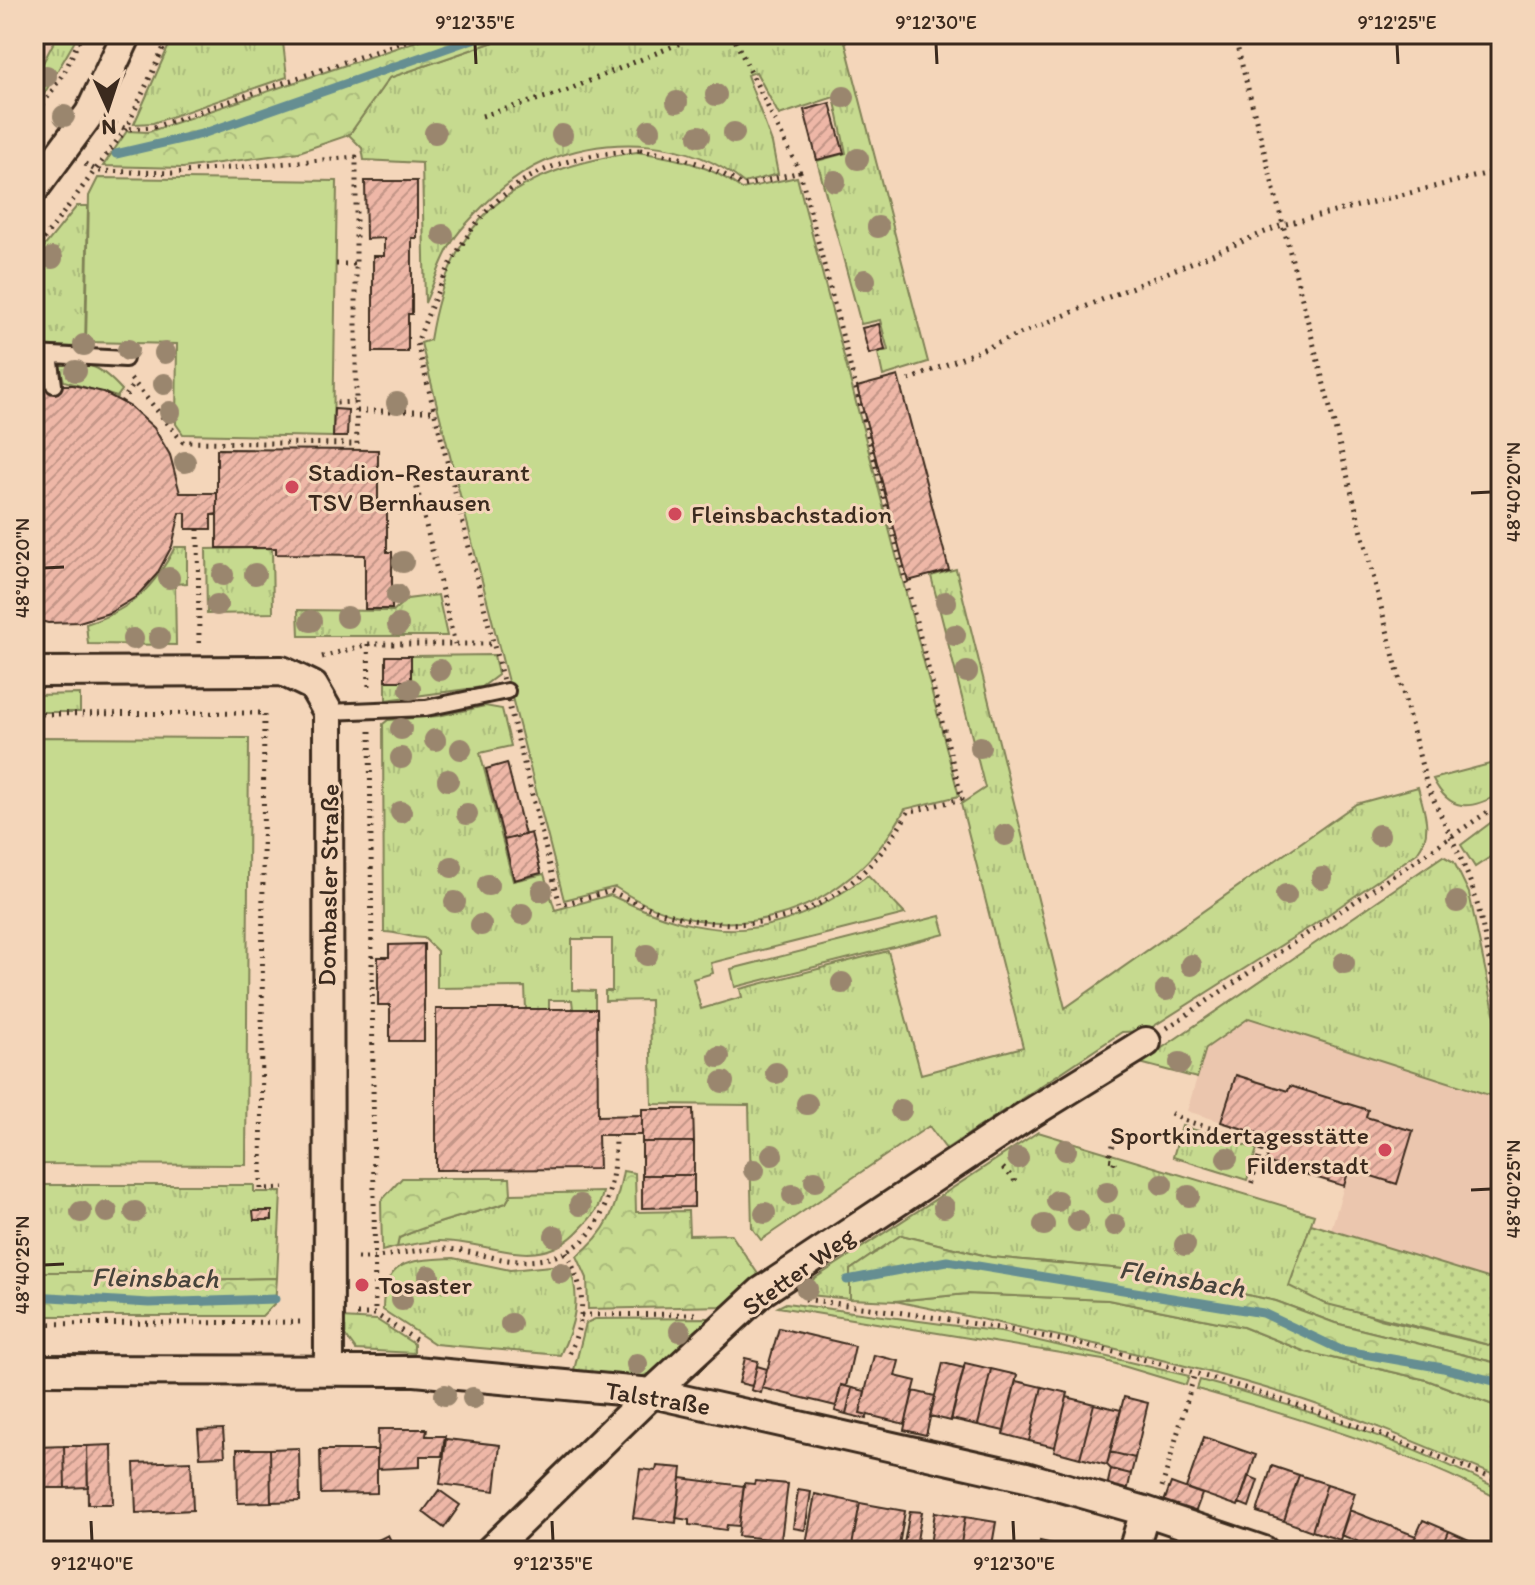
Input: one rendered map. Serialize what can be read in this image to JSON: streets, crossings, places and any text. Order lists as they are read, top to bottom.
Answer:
{
  "streets": {
    "street": ["Dombasler Straße", "Stetter Weg", "Talstraße"]
  },
  "crossings": [
    ["Dombasler Straße", "Talstraße"],
    ["Stetter Weg", "Talstraße"]
  ],
  "water": ["Fleinsbach"],
  "places": [
    "Stadion-Restaurant TSV Bernhausen",
    "Fleinsbachstadion",
    "Sportkindertagesstätte Filderstadt",
    "Tosaster"
  ],
  "north": "bottom",
  "coordinates": [
    "9°12'35\"E",
    "9°12'30\"E",
    "9°12'25\"E",
    "48°40'20\"N",
    "48°40'25\"N",
    "9°12'40\"E"
  ]
}
